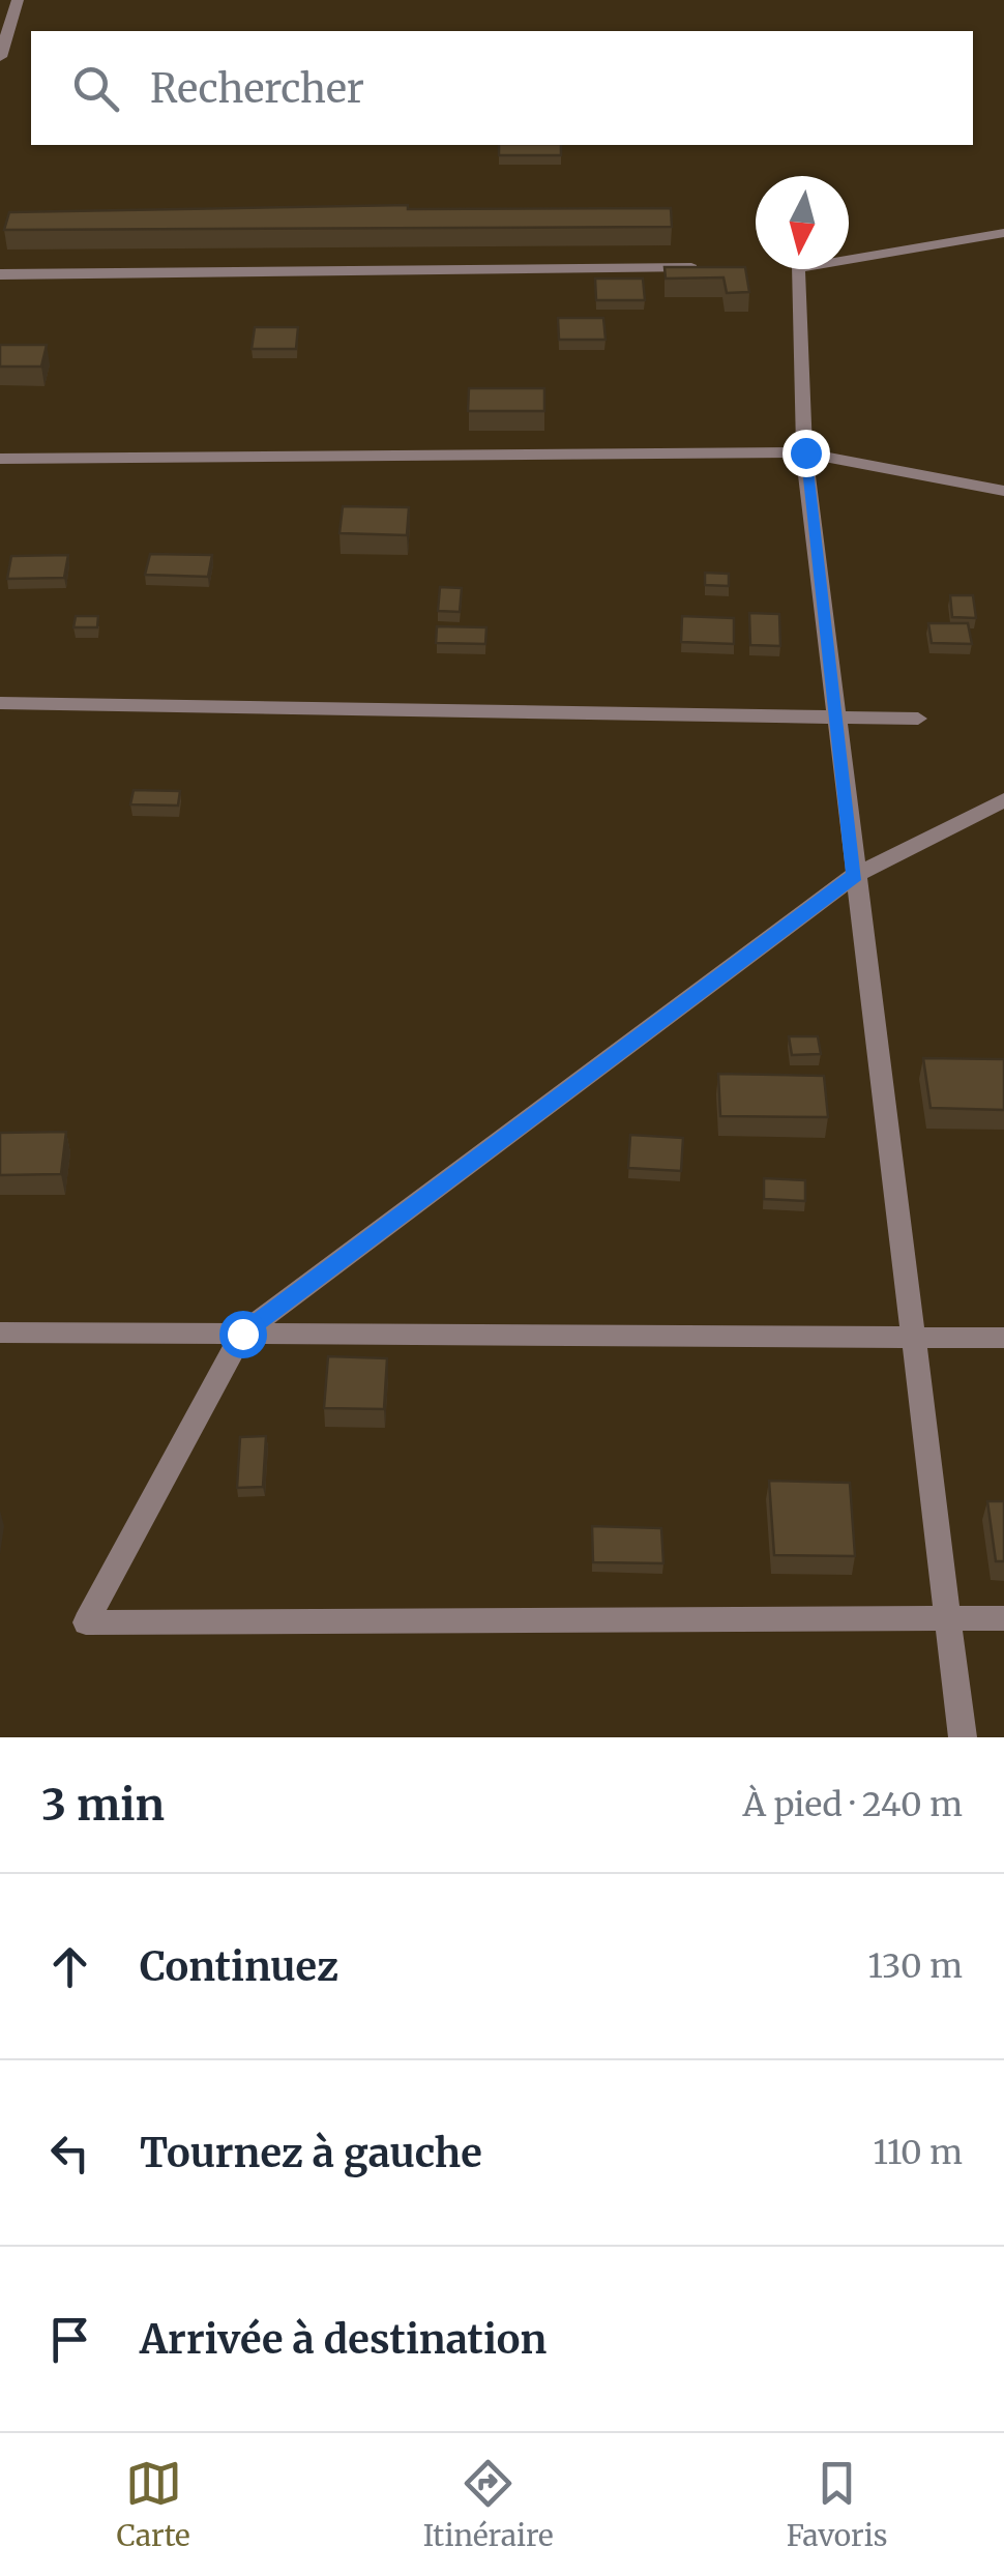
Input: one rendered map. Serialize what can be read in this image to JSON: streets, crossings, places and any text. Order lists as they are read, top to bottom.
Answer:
{
  "north": "bottom",
  "page": {
    "search": "Rechercher",
    "heading": ["3 min", "À pied · 240 m"],
    "list": [
      ["Continuez", "130 m"],
      ["Tournez à gauche", "110 m"],
      "Arrivée à destination"
    ],
    "nav": ["Carte", "Itinéraire", "Favoris"]
  }
}
